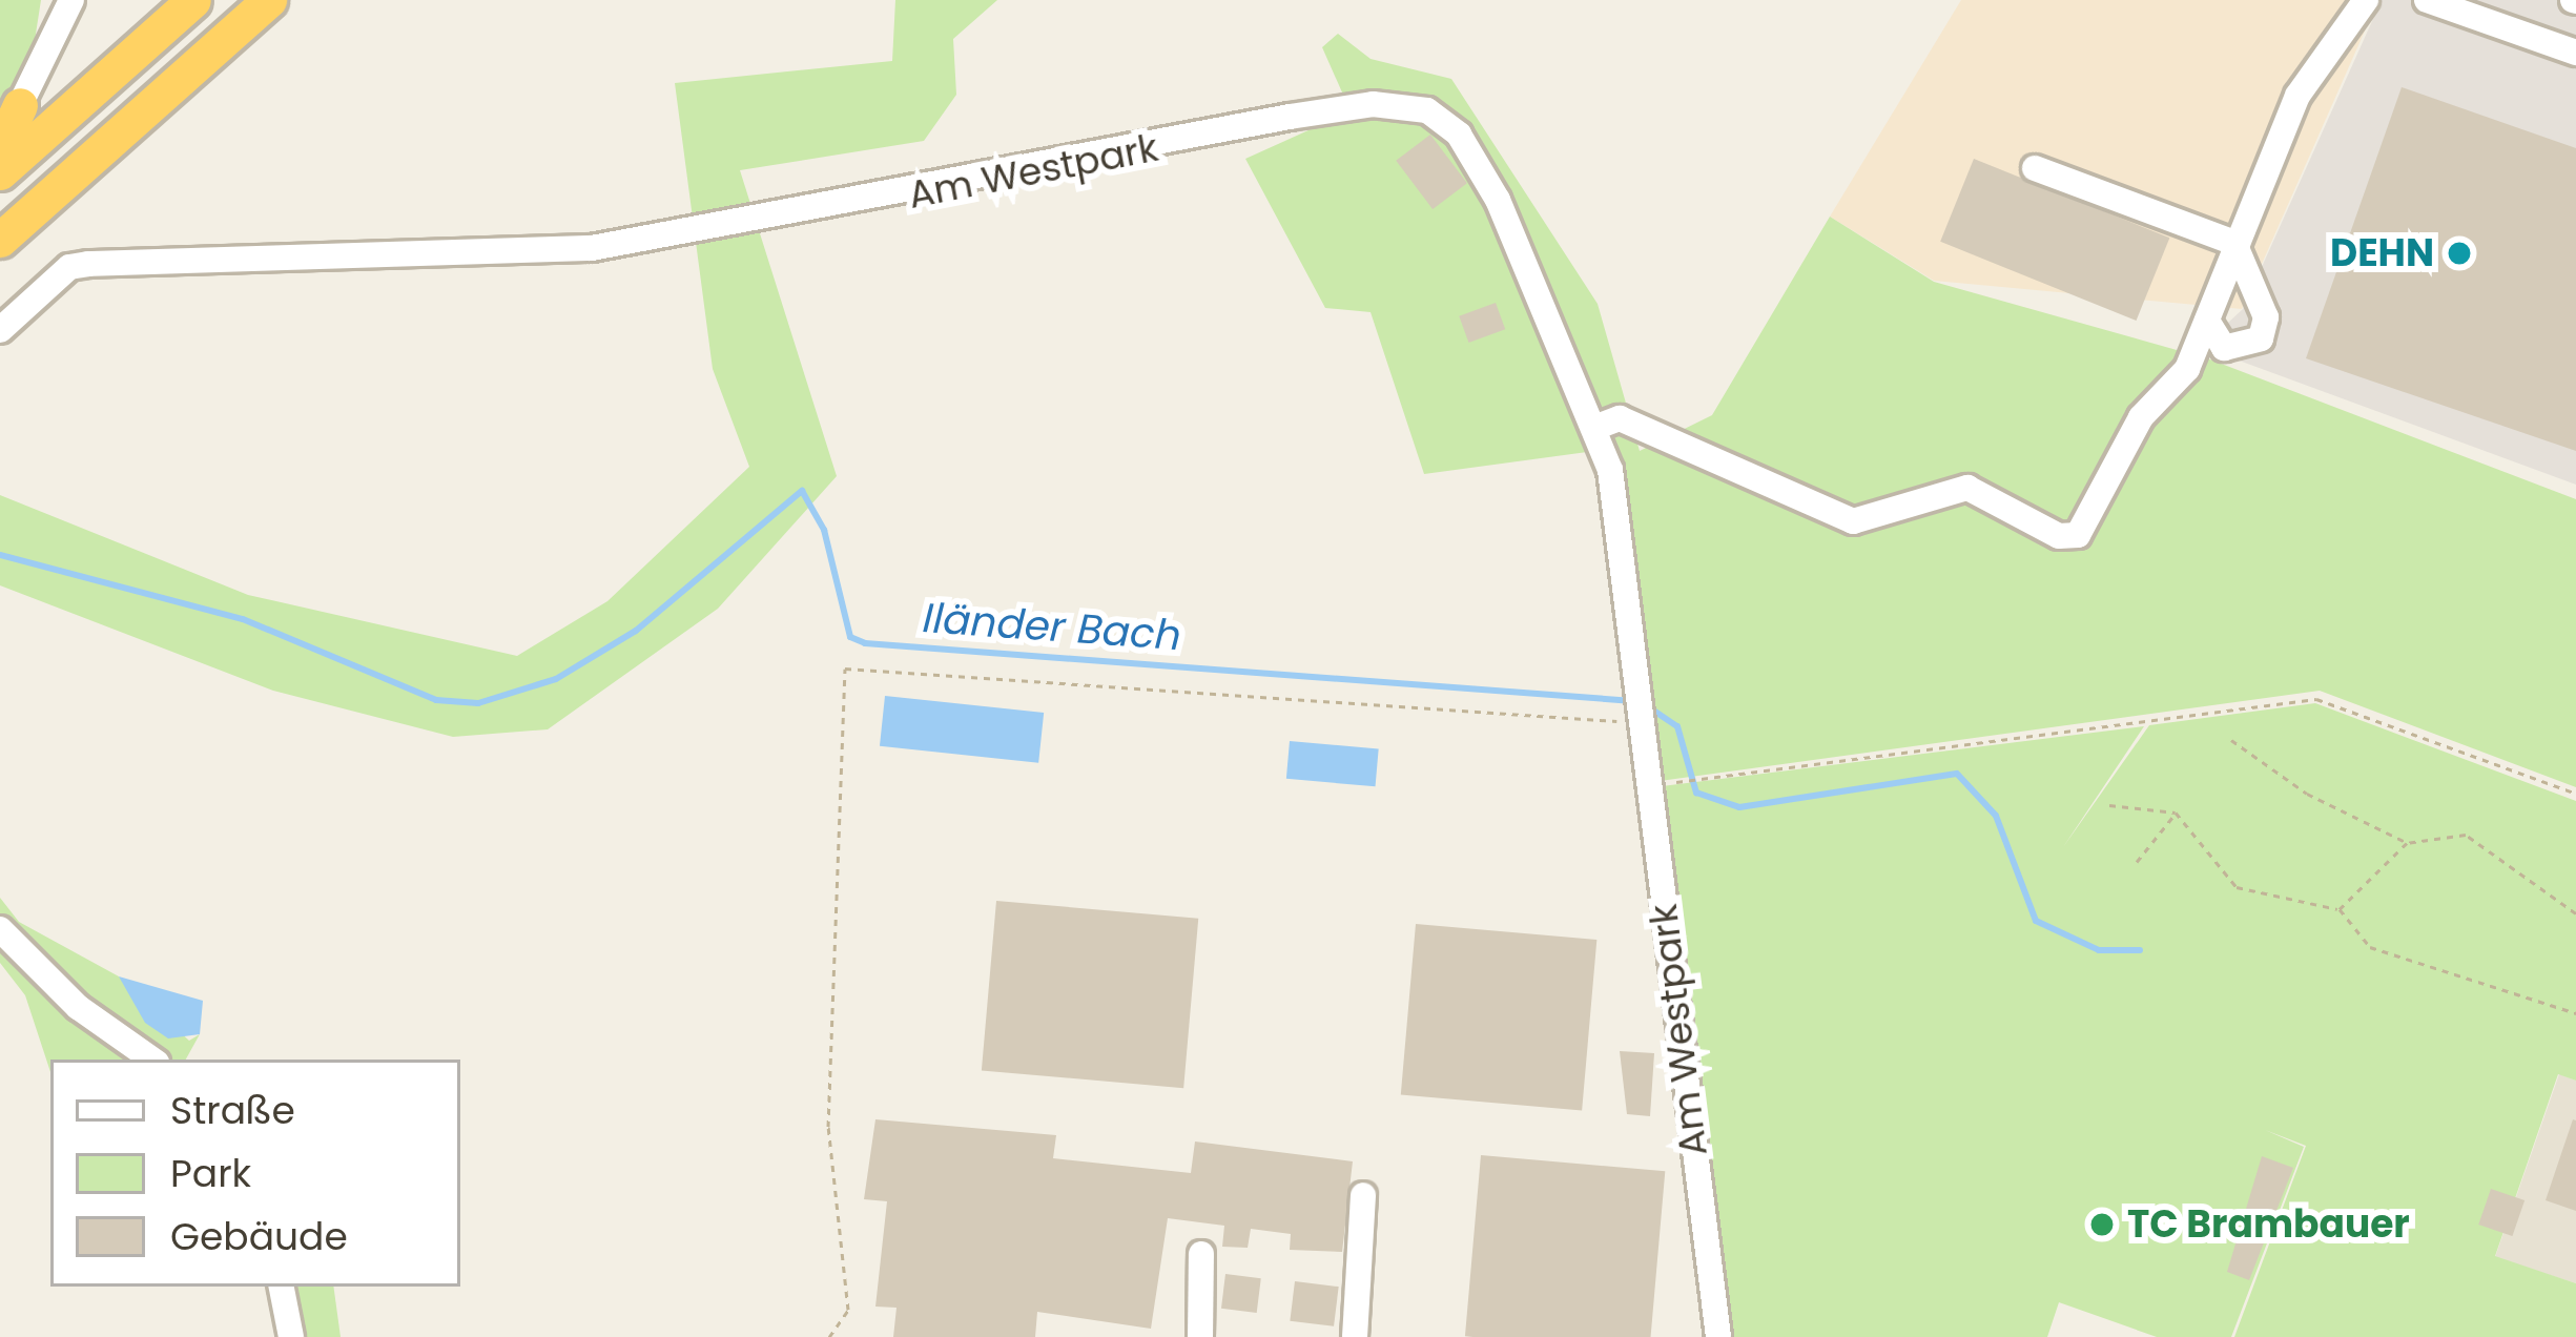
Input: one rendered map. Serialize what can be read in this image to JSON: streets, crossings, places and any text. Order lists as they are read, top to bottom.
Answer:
{
  "streets": {
    "lane": ["Am Westpark"]
  },
  "water": ["Iländer Bach"],
  "places": ["DEHN", "TC Brambauer"],
  "legend": ["Straße", "Park", "Gebäude"]
}
